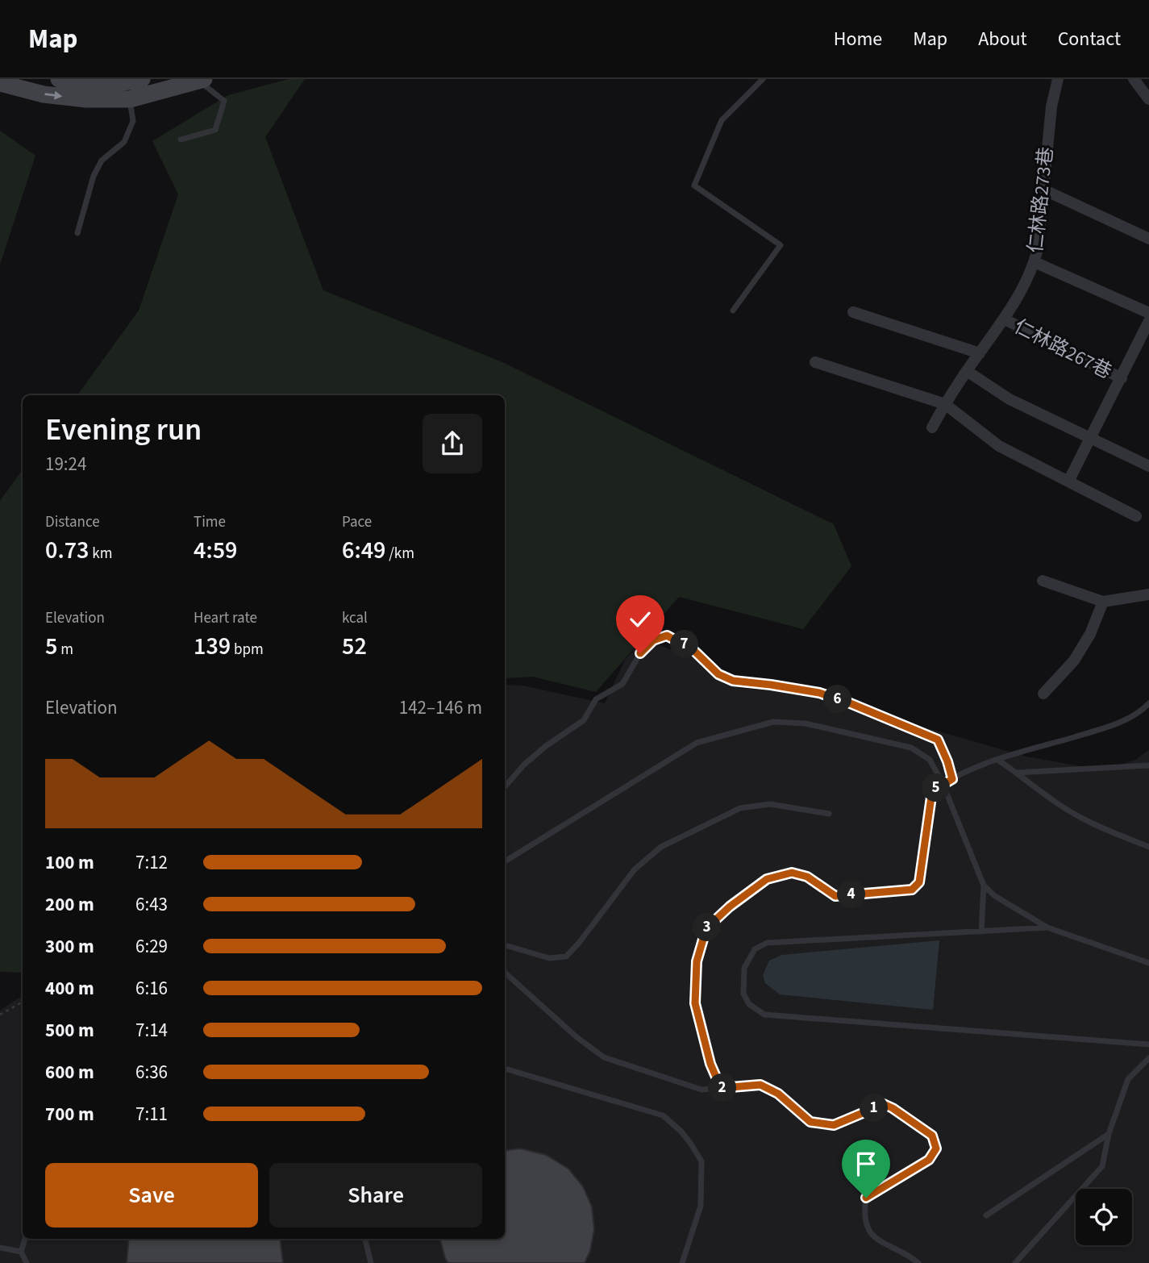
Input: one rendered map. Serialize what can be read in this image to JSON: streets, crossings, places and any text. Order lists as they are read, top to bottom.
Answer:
{
  "streets": {
    "street": ["仁林路273巷", "仁林路267巷"]
  },
  "crossings": [
    ["仁林路273巷", "仁林路267巷"]
  ],
  "page": {
    "header": "Map",
    "nav": [
      "Home",
      "Map",
      "About",
      "Contact"
    ],
    "heading": ["Evening run", "19:24"],
    "stats": [
      ["Distance", "0.73 km"],
      ["Time", "4:59"],
      ["Pace", "6:49 /km"],
      ["Elevation", "5 m"],
      ["Heart rate", "139 bpm"],
      ["kcal", "52"]
    ],
    "pins": [
      "7",
      "6",
      "5",
      "4",
      "3",
      "2",
      "1"
    ],
    "chart": ["Elevation", "142–146 m"],
    "list": [
      {
        "name": "100 m",
        "note": "7:12"
      },
      {
        "name": "200 m",
        "note": "6:43"
      },
      {
        "name": "300 m",
        "note": "6:29"
      },
      {
        "name": "400 m",
        "note": "6:16"
      },
      {
        "name": "500 m",
        "note": "7:14"
      },
      {
        "name": "600 m",
        "note": "6:36"
      },
      {
        "name": "700 m",
        "note": "7:11"
      }
    ],
    "buttons": ["Save", "Share"]
  }
}
